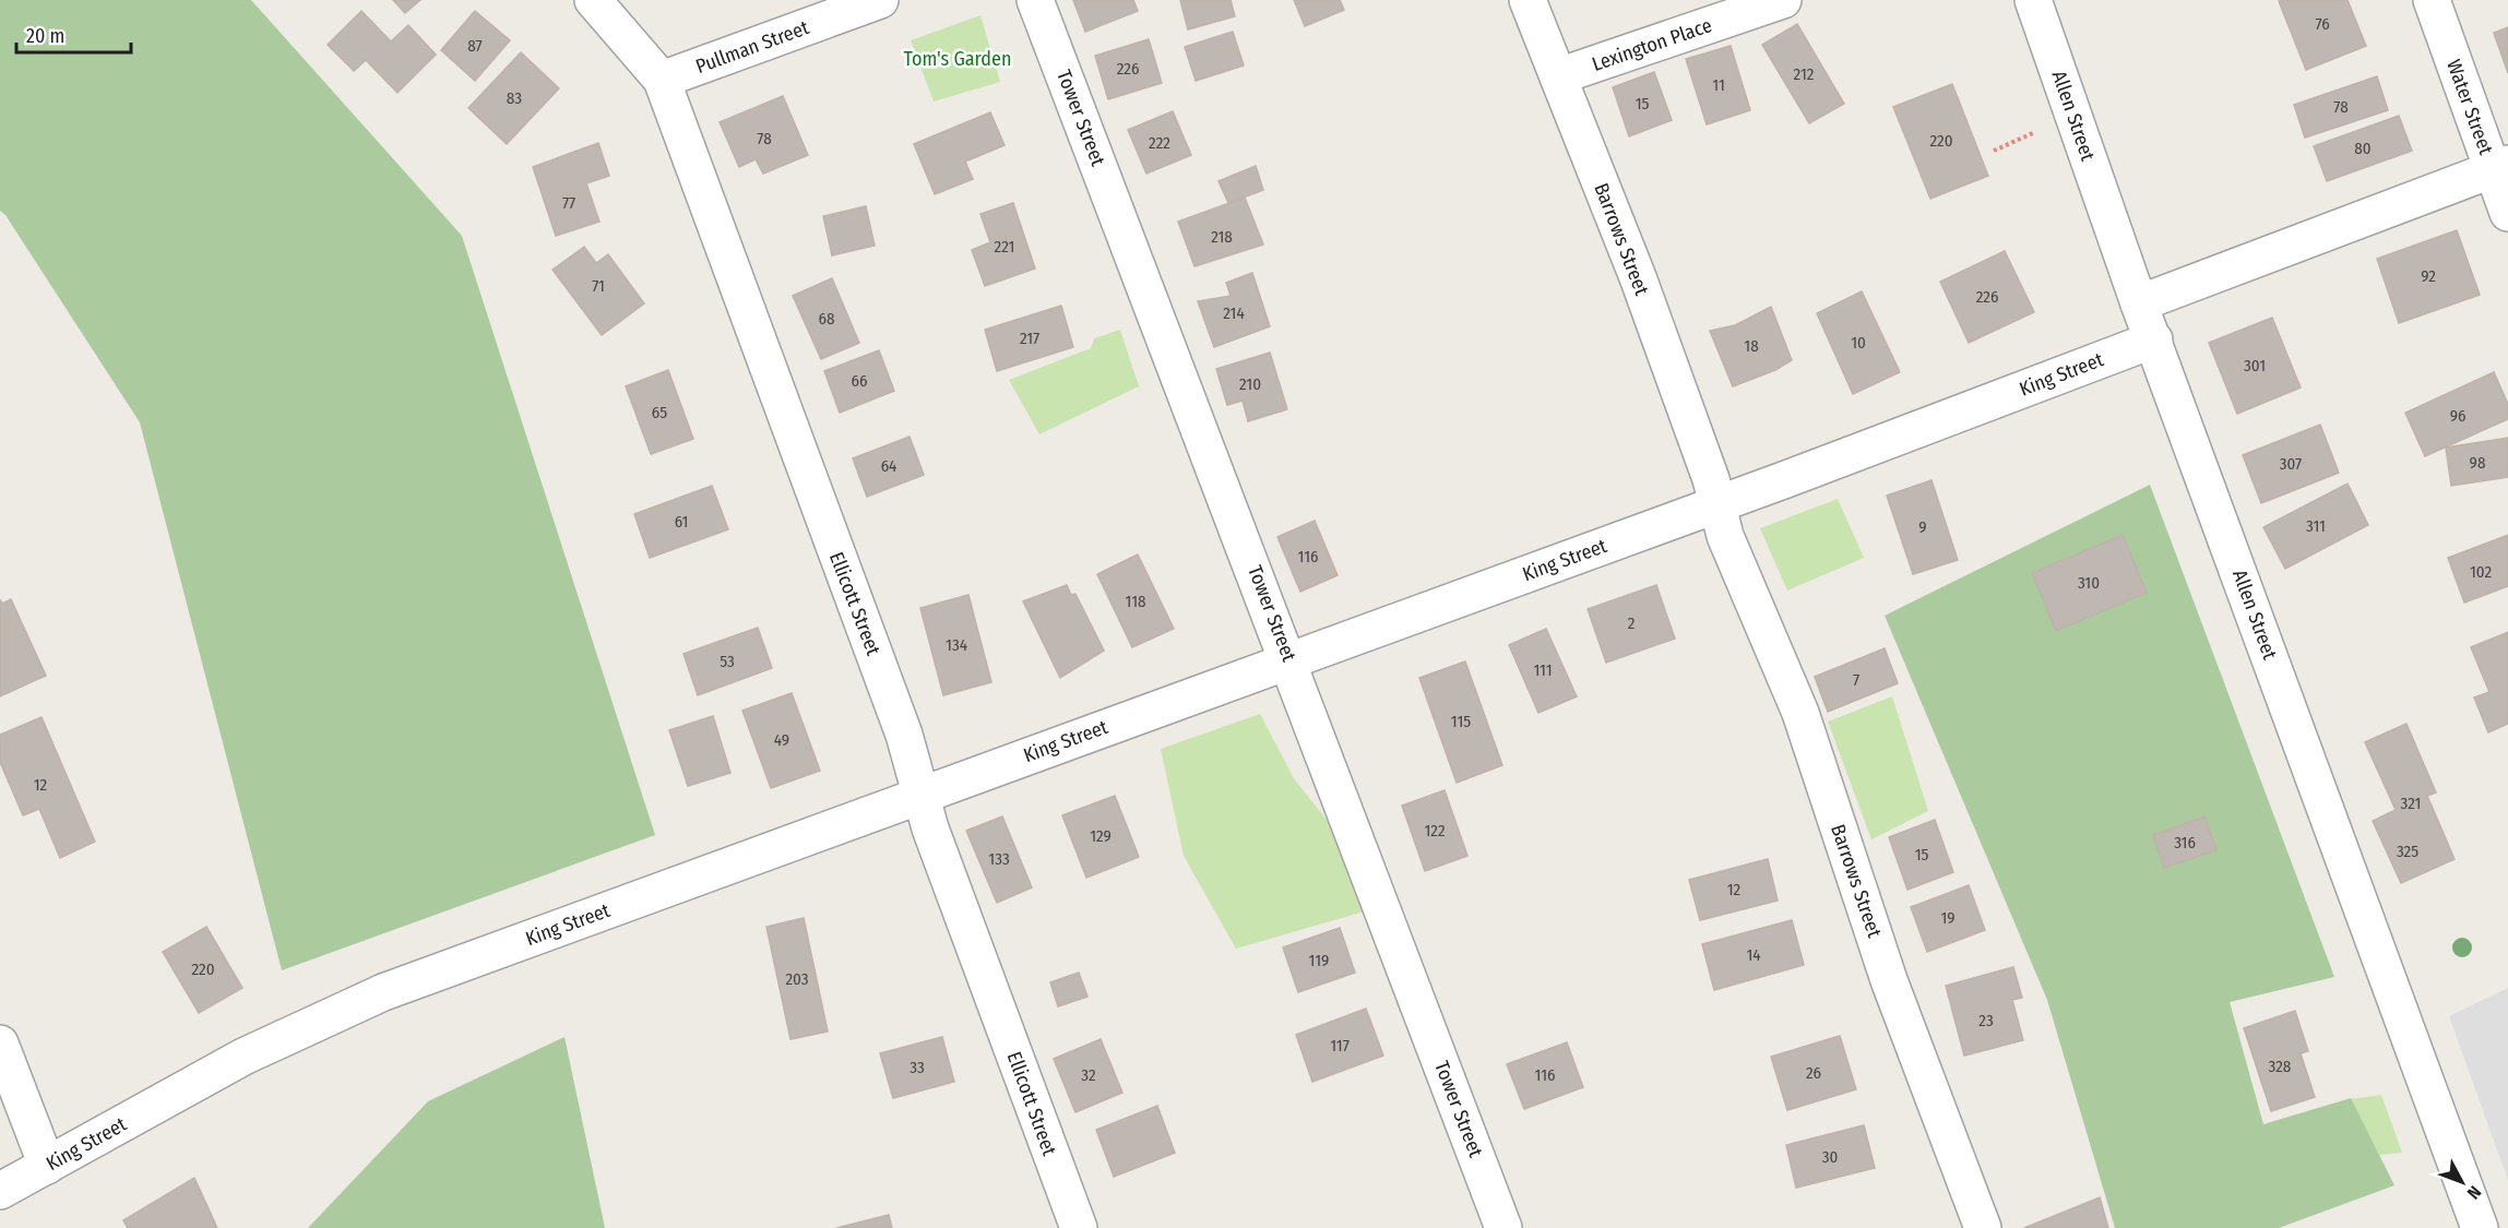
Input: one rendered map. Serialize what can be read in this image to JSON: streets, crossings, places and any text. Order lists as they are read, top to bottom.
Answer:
{
  "streets": {
    "street": [
      "Lexington Place",
      "Pullman Street",
      "Water Street",
      "Allen Street",
      "Tower Street",
      "Barrows Street",
      "King Street",
      "Ellicott Street"
    ]
  },
  "crossings": [
    ["Lexington Place", "Barrows Street"],
    ["Pullman Street", "Ellicott Street"],
    ["Allen Street", "King Street"],
    ["Tower Street", "King Street"],
    ["Barrows Street", "King Street"],
    ["King Street", "Ellicott Street"]
  ],
  "parks": ["Tom's Garden"],
  "house_numbers": [
    "76",
    "87",
    "226",
    "212",
    "11",
    "83",
    "15",
    "78",
    "78",
    "220",
    "222",
    "80",
    "77",
    "218",
    "221",
    "92",
    "71",
    "226",
    "214",
    "68",
    "217",
    "10",
    "18",
    "301",
    "66",
    "210",
    "65",
    "96",
    "98",
    "307",
    "64",
    "61",
    "311",
    "9",
    "116",
    "102",
    "310",
    "118",
    "2",
    "134",
    "53",
    "111",
    "7",
    "115",
    "49",
    "12",
    "321",
    "122",
    "129",
    "316",
    "325",
    "15",
    "133",
    "12",
    "19",
    "14",
    "119",
    "220",
    "203",
    "23",
    "117",
    "328",
    "33",
    "26",
    "32",
    "116",
    "30"
  ],
  "scale_bar": "20 m",
  "north": "bottom right"
}
